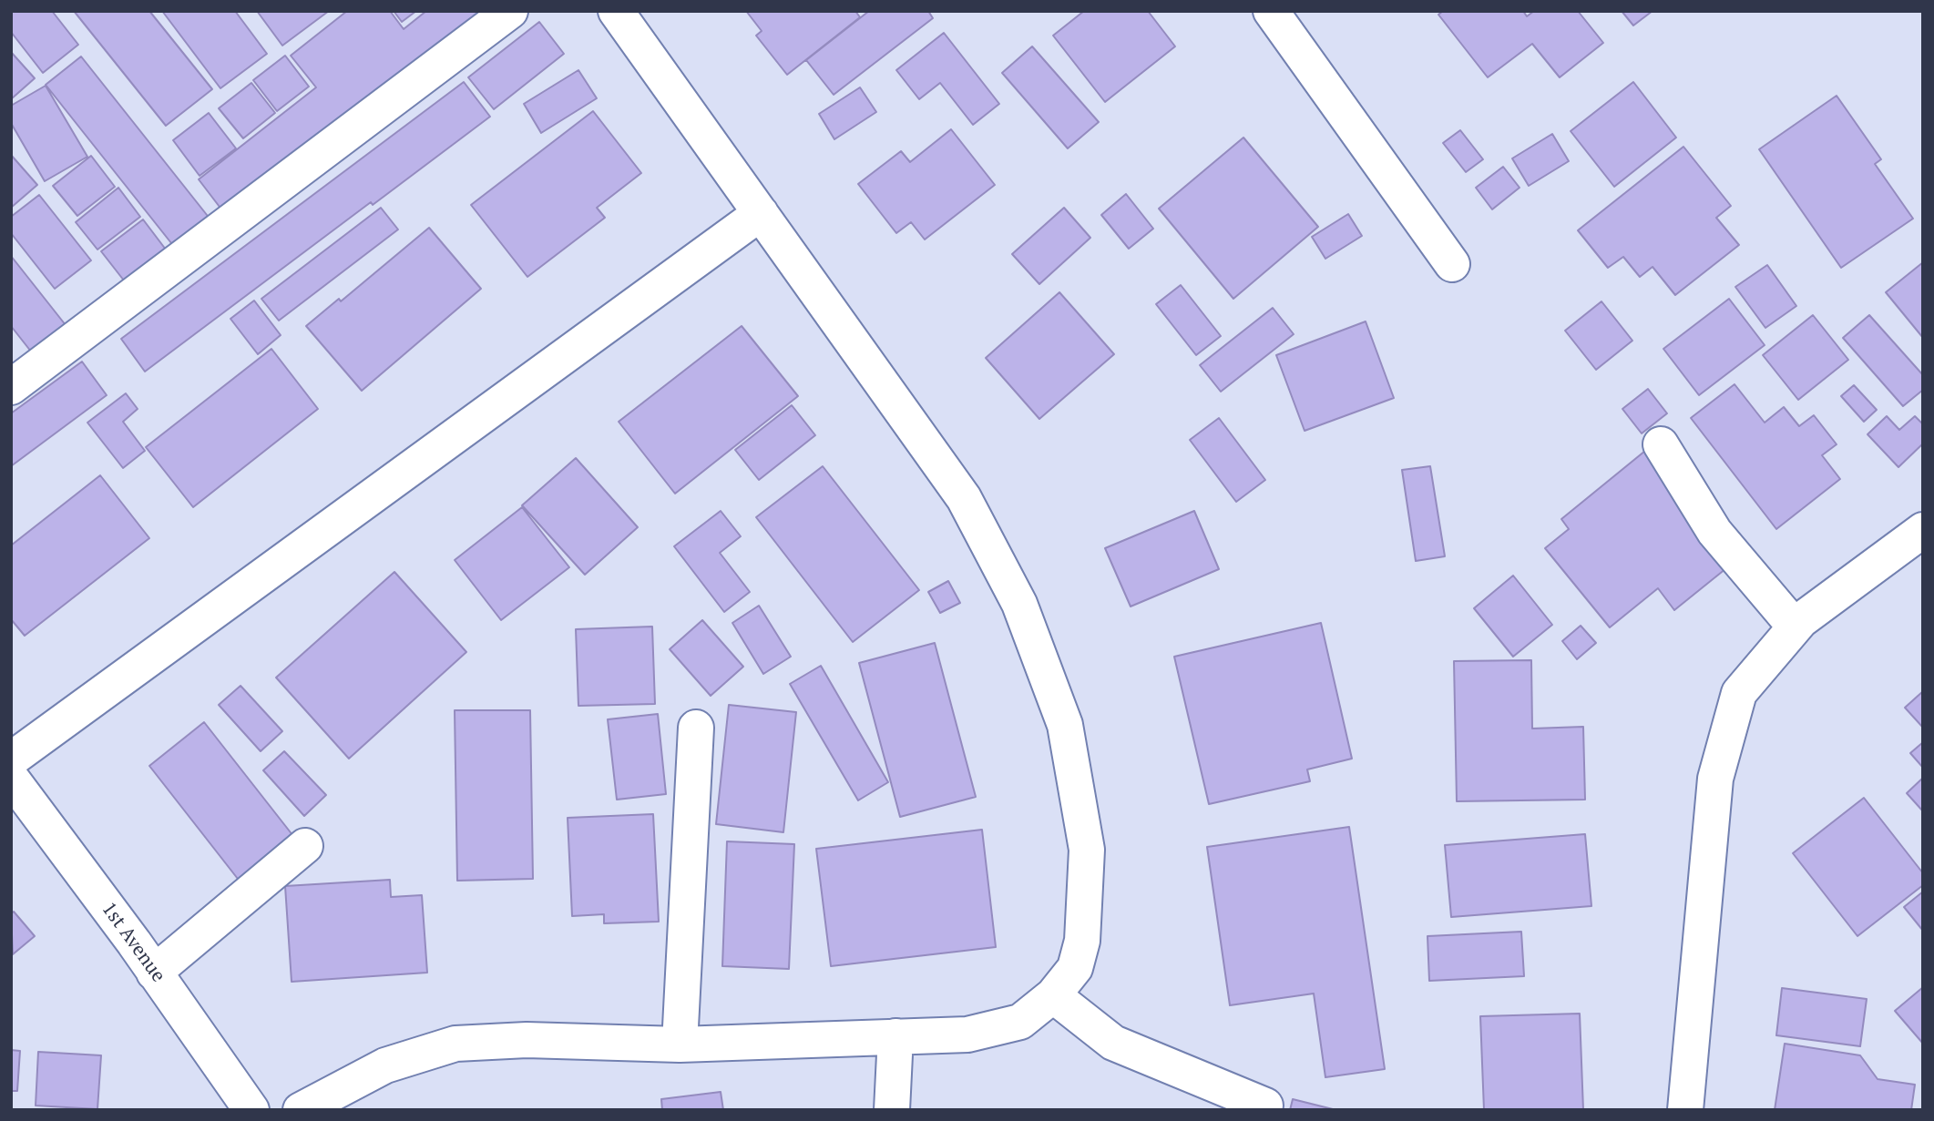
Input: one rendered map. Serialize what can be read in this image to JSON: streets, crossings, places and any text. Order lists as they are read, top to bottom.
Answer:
{
  "streets": {
    "street": ["1st Avenue"]
  }
}
